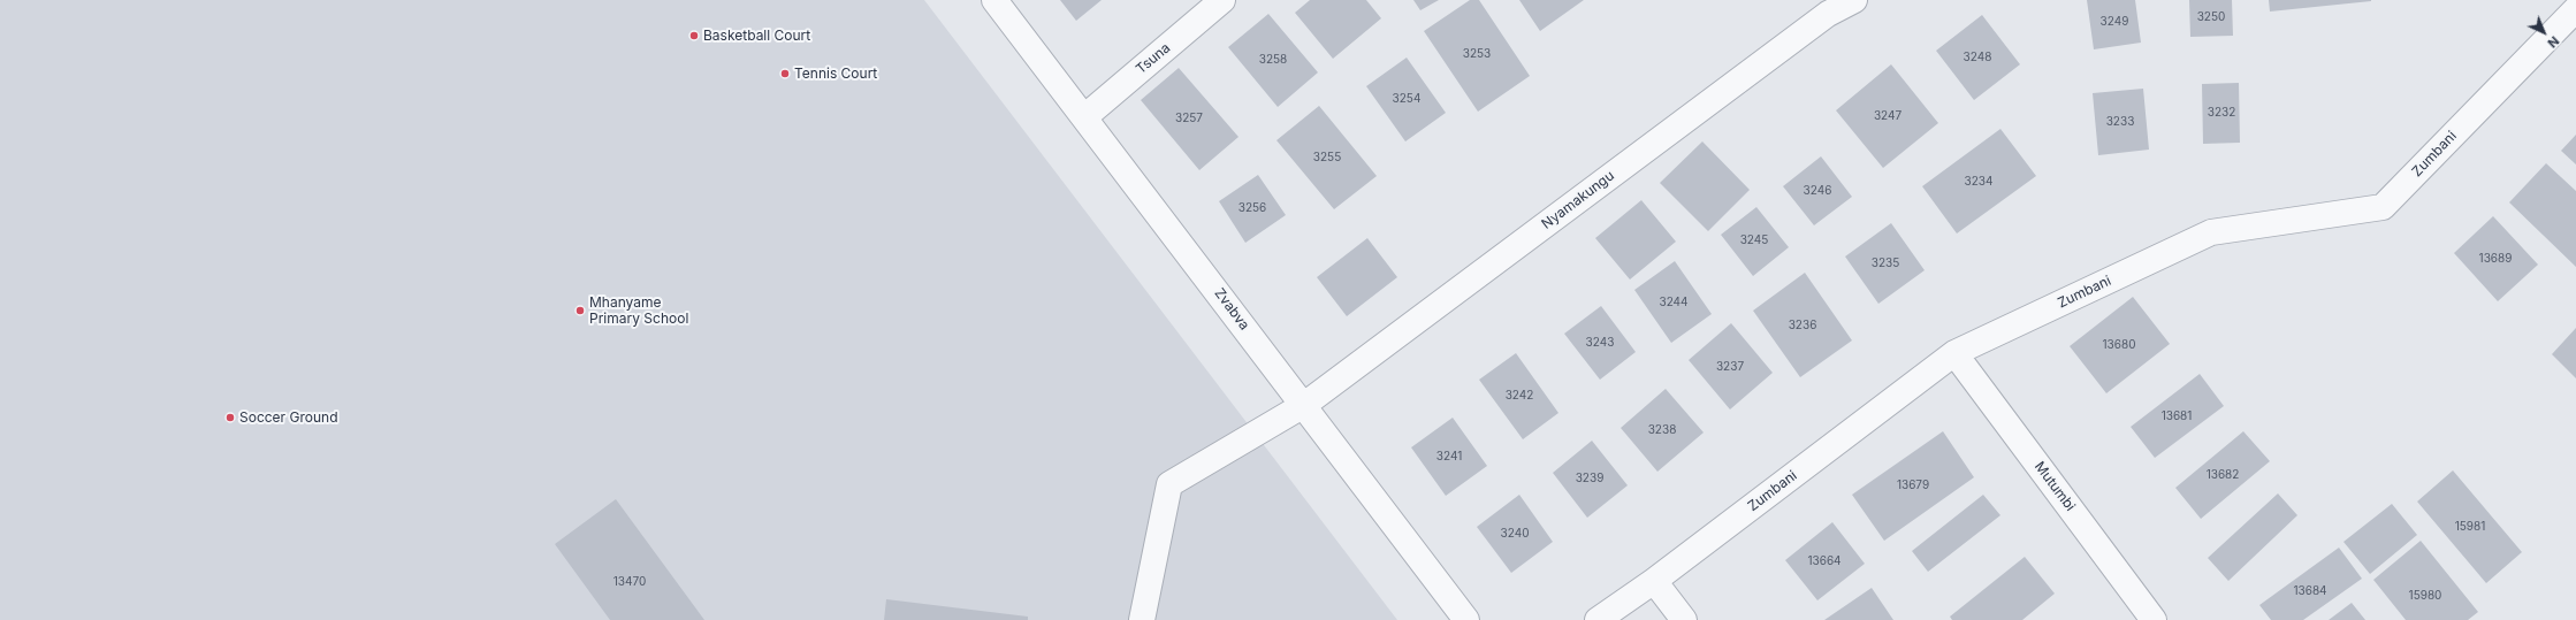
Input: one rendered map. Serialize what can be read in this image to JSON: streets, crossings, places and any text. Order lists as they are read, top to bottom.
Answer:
{
  "streets": {
    "street": [
      "Tsuna",
      "Zumbani",
      "Nyamakungu",
      "Zvabva",
      "Mutumbi"
    ]
  },
  "crossings": [
    ["Tsuna", "Zvabva"],
    ["Zumbani", "Mutumbi"],
    ["Nyamakungu", "Zvabva"]
  ],
  "places": [
    "Basketball Court",
    "Tennis Court",
    "Mhanyame Primary School",
    "Soccer Ground"
  ],
  "house_numbers": [
    "3250",
    "3249",
    "3253",
    "3248",
    "3258",
    "3254",
    "3232",
    "3247",
    "3257",
    "3233",
    "3255",
    "3234",
    "3246",
    "3256",
    "3245",
    "13689",
    "3235",
    "3244",
    "3236",
    "3243",
    "13680",
    "3237",
    "3242",
    "13681",
    "3238",
    "3241",
    "13682",
    "3239",
    "13679",
    "15981",
    "3240",
    "13664",
    "13470",
    "13684",
    "15980"
  ],
  "north": "bottom right"
}
